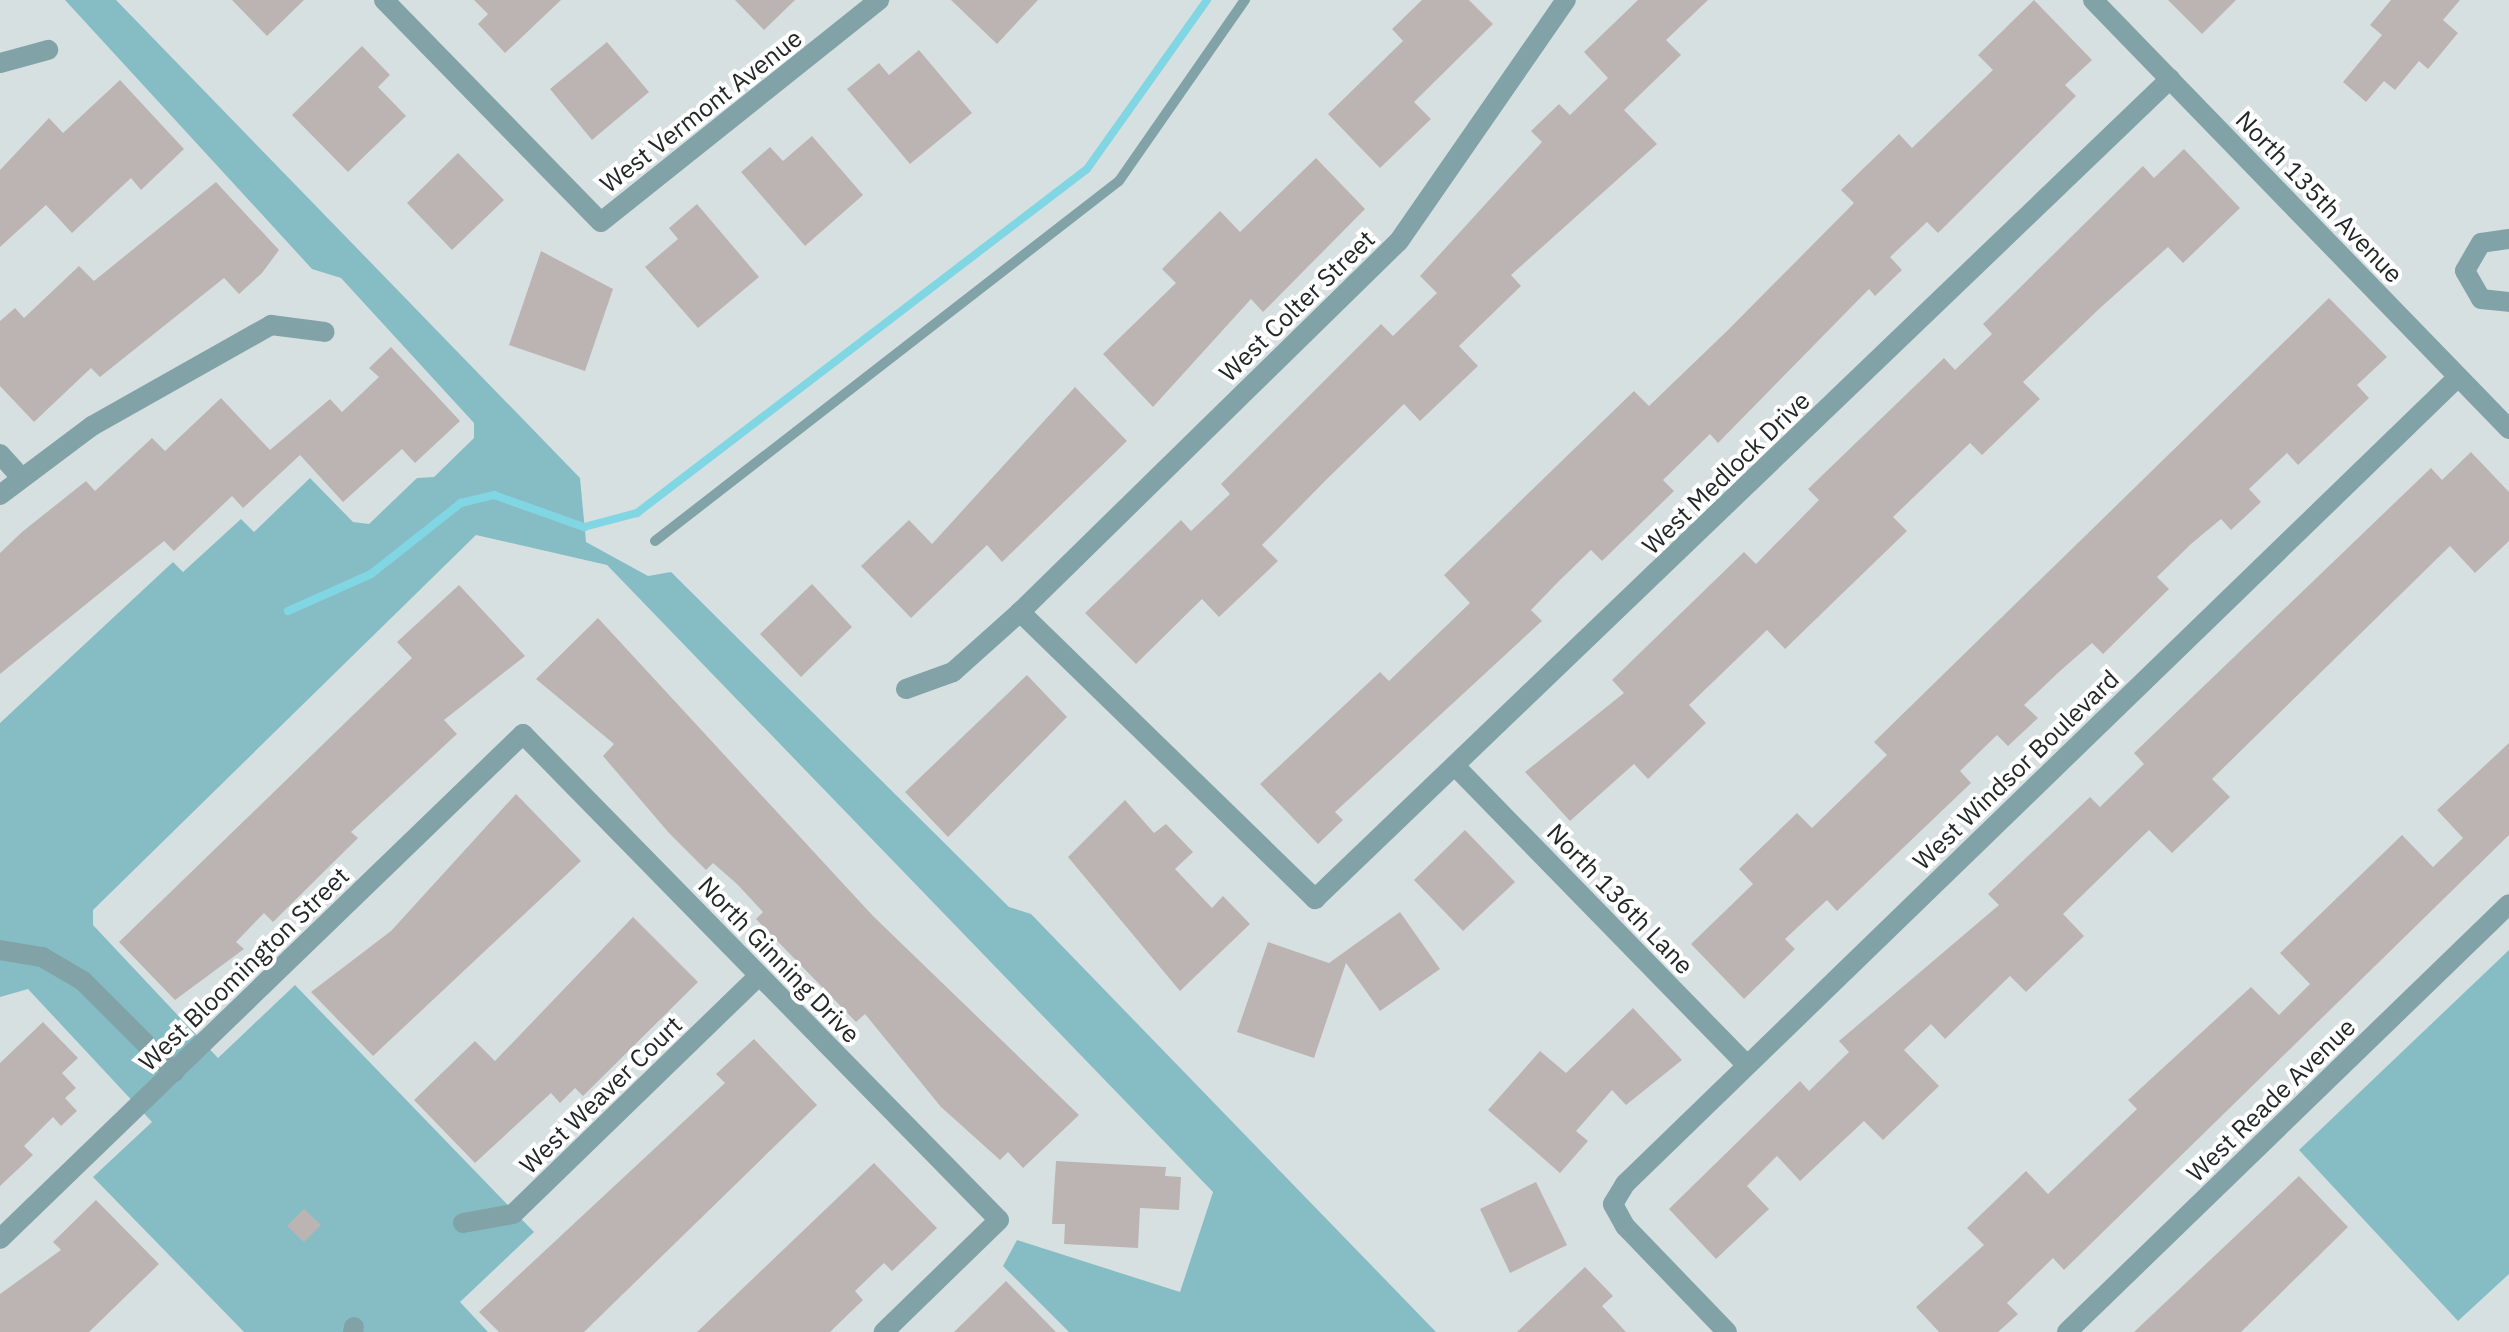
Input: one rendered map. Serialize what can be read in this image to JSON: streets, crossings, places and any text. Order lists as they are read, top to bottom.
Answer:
{
  "streets": {
    "street": [
      "West Vermont Avenue",
      "North 135th Avenue",
      "West Colter Street",
      "West Medlock Drive",
      "West Windsor Boulevard",
      "North 136th Lane",
      "North Ginning Drive",
      "West Bloomington Street",
      "West Weaver Court",
      "West Reade Avenue"
    ]
  },
  "crossings": [
    ["North 135th Avenue", "West Medlock Drive"],
    ["North 135th Avenue", "West Windsor Boulevard"],
    ["West Colter Street", "West Medlock Drive"],
    ["West Medlock Drive", "North 136th Lane"],
    ["West Windsor Boulevard", "North 136th Lane"],
    ["North Ginning Drive", "West Bloomington Street"],
    ["North Ginning Drive", "West Weaver Court"]
  ]
}
